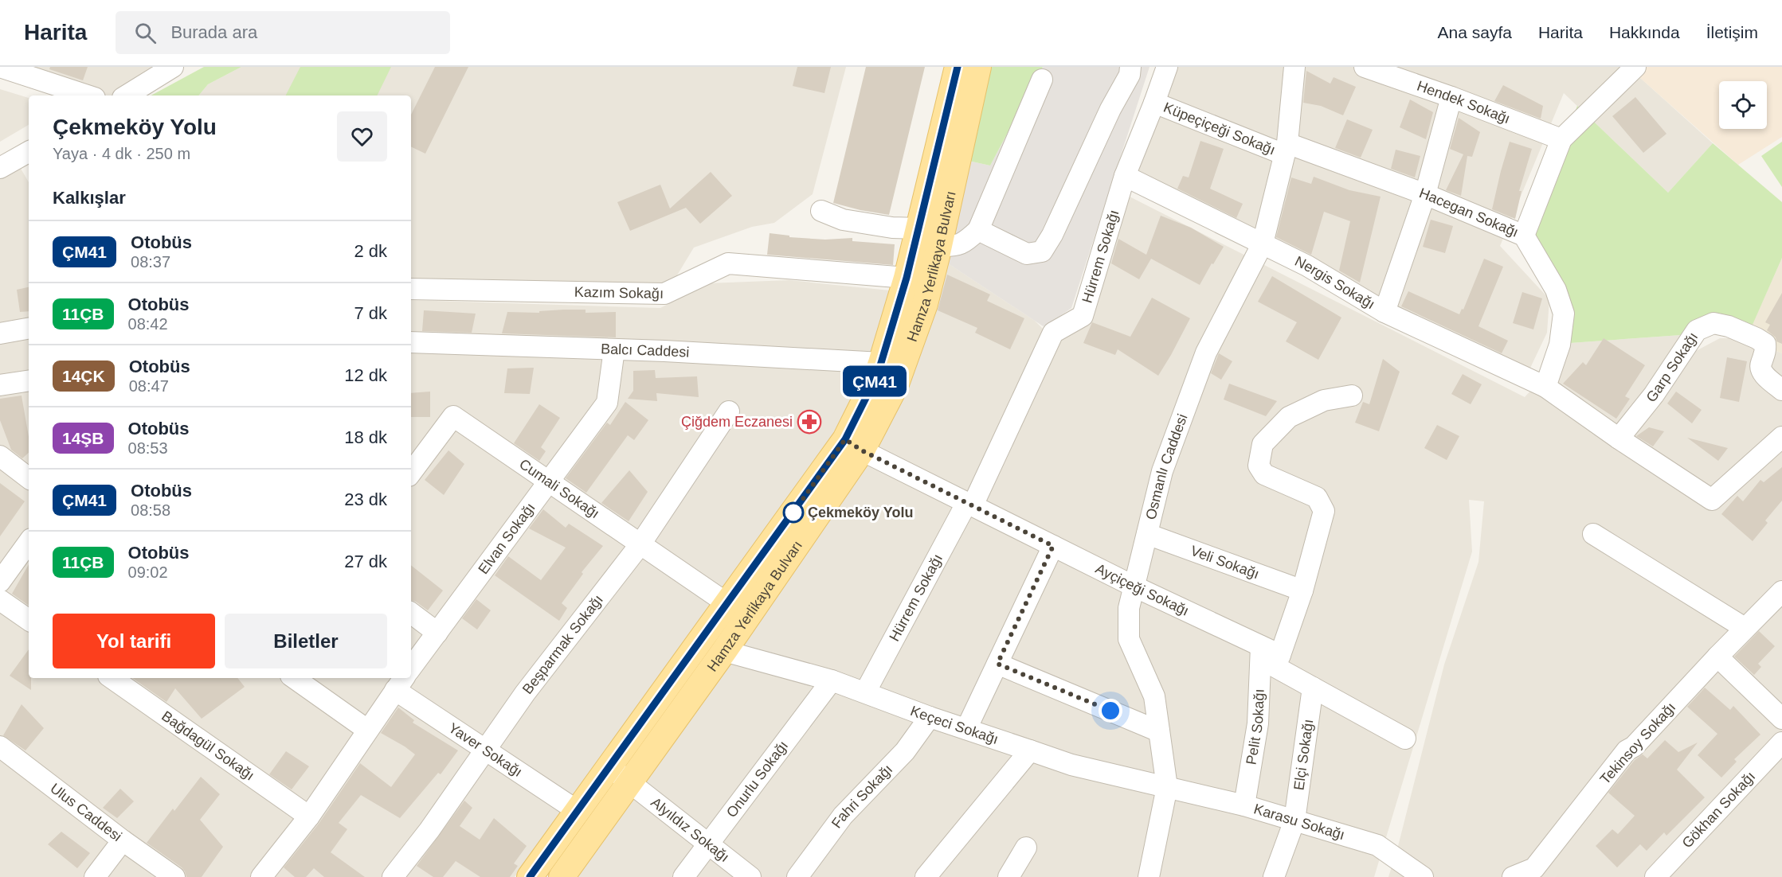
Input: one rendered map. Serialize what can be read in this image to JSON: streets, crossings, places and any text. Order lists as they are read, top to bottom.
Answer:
{
  "streets": {
    "main road": ["Hamza Yerlikaya Bulvarı"],
    "street": [
      "Hendek Sokağı",
      "Küpeçiçeği Sokağı",
      "Hacegan Sokağı",
      "Hürrem Sokağı",
      "Nergis Sokağı",
      "Kazım Sokağı",
      "Balcı Caddesi",
      "Garp Sokağı",
      "Osmanlı Caddesi",
      "Cumali Sokağı",
      "Elvan Sokağı",
      "Veli Sokağı",
      "Ayçiçeği Sokağı",
      "Beşparmak Sokağı",
      "Keçeci Sokağı",
      "Pelit Sokağı",
      "Tekinsoy Sokağı",
      "Bağdagül Sokağı",
      "Yaver Sokağı",
      "Elçi Sokağı",
      "Onurlu Sokağı",
      "Fahri Sokağı",
      "Gökhan Sokağı",
      "Ulus Caddesi",
      "Karasu Sokağı",
      "Alyıldız Sokağı"
    ]
  },
  "crossings": [
    ["Küpeçiçeği Sokağı", "Hacegan Sokağı"],
    ["Küpeçiçeği Sokağı", "Hürrem Sokağı"],
    ["Küpeçiçeği Sokağı", "Osmanlı Caddesi"],
    ["Hacegan Sokağı", "Nergis Sokağı"],
    ["Hacegan Sokağı", "Osmanlı Caddesi"],
    ["Hürrem Sokağı", "Nergis Sokağı"],
    ["Hürrem Sokağı", "Ayçiçeği Sokağı"],
    ["Hürrem Sokağı", "Keçeci Sokağı"],
    ["Hamza Yerlikaya Bulvarı", "Kazım Sokağı"],
    ["Hamza Yerlikaya Bulvarı", "Balcı Caddesi"],
    ["Hamza Yerlikaya Bulvarı", "Cumali Sokağı"],
    ["Hamza Yerlikaya Bulvarı", "Ayçiçeği Sokağı"],
    ["Hamza Yerlikaya Bulvarı", "Keçeci Sokağı"],
    ["Hamza Yerlikaya Bulvarı", "Yaver Sokağı"],
    ["Hamza Yerlikaya Bulvarı", "Alyıldız Sokağı"],
    ["Nergis Sokağı", "Garp Sokağı"],
    ["Nergis Sokağı", "Osmanlı Caddesi"],
    ["Balcı Caddesi", "Elvan Sokağı"],
    ["Osmanlı Caddesi", "Veli Sokağı"],
    ["Osmanlı Caddesi", "Ayçiçeği Sokağı"],
    ["Osmanlı Caddesi", "Keçeci Sokağı"],
    ["Osmanlı Caddesi", "Karasu Sokağı"],
    ["Cumali Sokağı", "Elvan Sokağı"],
    ["Cumali Sokağı", "Beşparmak Sokağı"],
    ["Ayçiçeği Sokağı", "Pelit Sokağı"],
    ["Beşparmak Sokağı", "Yaver Sokağı"],
    ["Keçeci Sokağı", "Onurlu Sokağı"],
    ["Keçeci Sokağı", "Fahri Sokağı"],
    ["Keçeci Sokağı", "Karasu Sokağı"],
    ["Pelit Sokağı", "Karasu Sokağı"],
    ["Elçi Sokağı", "Karasu Sokağı"],
    ["Onurlu Sokağı", "Alyıldız Sokağı"]
  ],
  "places": {
    "pharmacy": ["Çiğdem Eczanesi"],
    "other": ["Çekmeköy Yolu"]
  },
  "lines": ["bus line ÇM41"],
  "page": {
    "header": "Harita",
    "search": "Burada ara",
    "nav": [
      "Ana sayfa",
      "Harita",
      "Hakkında",
      "İletişim"
    ],
    "on_map": "ÇM41",
    "heading": [
      ["Çekmeköy Yolu", "Yaya · 4 dk · 250 m"],
      "Kalkışlar"
    ],
    "list": [
      {
        "mark": "ÇM41",
        "name": "Otobüs",
        "note": "08:37",
        "value": "2 dk"
      },
      {
        "mark": "11ÇB",
        "name": "Otobüs",
        "note": "08:42",
        "value": "7 dk"
      },
      {
        "mark": "14ÇK",
        "name": "Otobüs",
        "note": "08:47",
        "value": "12 dk"
      },
      {
        "mark": "14ŞB",
        "name": "Otobüs",
        "note": "08:53",
        "value": "18 dk"
      },
      {
        "mark": "ÇM41",
        "name": "Otobüs",
        "note": "08:58",
        "value": "23 dk"
      },
      {
        "mark": "11ÇB",
        "name": "Otobüs",
        "note": "09:02",
        "value": "27 dk"
      }
    ],
    "buttons": ["Yol tarifi", "Biletler"]
  }
}
